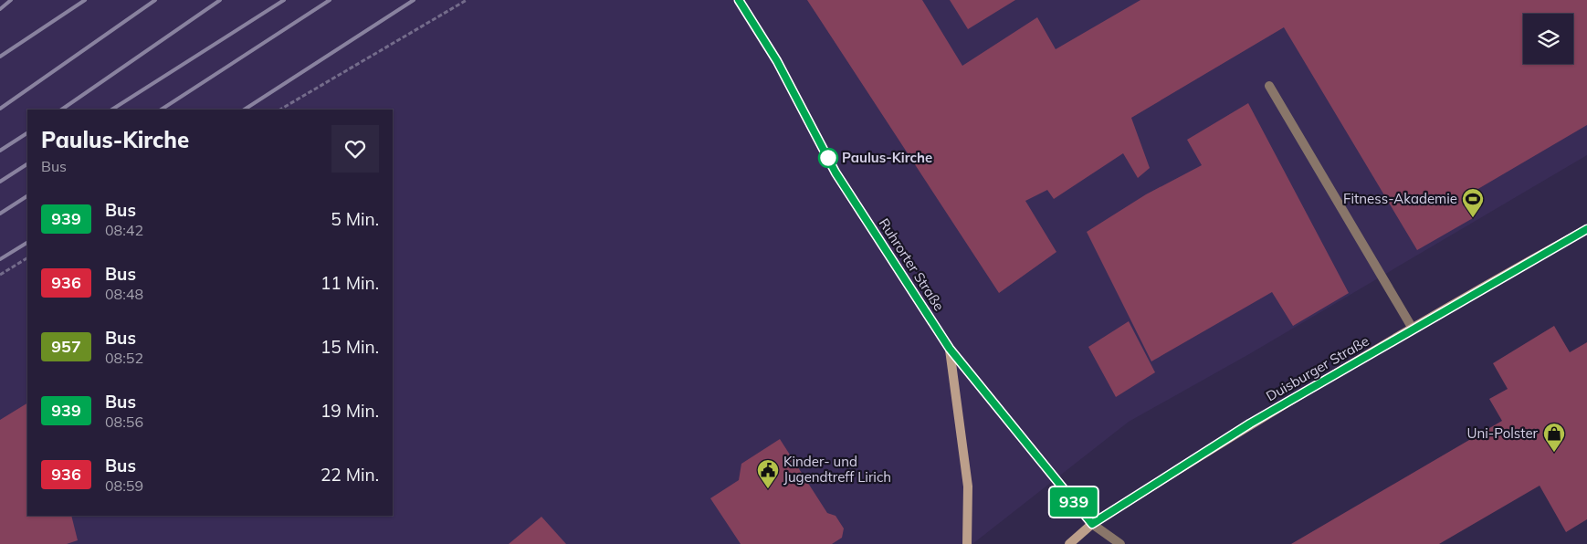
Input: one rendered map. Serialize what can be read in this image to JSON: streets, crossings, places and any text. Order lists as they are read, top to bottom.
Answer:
{
  "streets": {
    "main road": ["Ruhrorter Straße", "Duisburger Straße"]
  },
  "crossings": [
    ["Ruhrorter Straße", "Duisburger Straße"]
  ],
  "places": {
    "other": ["Paulus-Kirche"],
    "sports": ["Fitness-Akademie"],
    "shop": ["Uni-Polster"],
    "public building": ["Kinder- und Jugendtreff Lirich"]
  },
  "lines": ["bus line 939"],
  "page": {
    "on_map": "939",
    "heading": ["Paulus-Kirche", "Bus"],
    "list": [
      {
        "mark": "939",
        "name": "Bus",
        "note": "08:42",
        "value": "5 Min."
      },
      {
        "mark": "936",
        "name": "Bus",
        "note": "08:48",
        "value": "11 Min."
      },
      {
        "mark": "957",
        "name": "Bus",
        "note": "08:52",
        "value": "15 Min."
      },
      {
        "mark": "939",
        "name": "Bus",
        "note": "08:56",
        "value": "19 Min."
      },
      {
        "mark": "936",
        "name": "Bus",
        "note": "08:59",
        "value": "22 Min."
      }
    ]
  }
}
